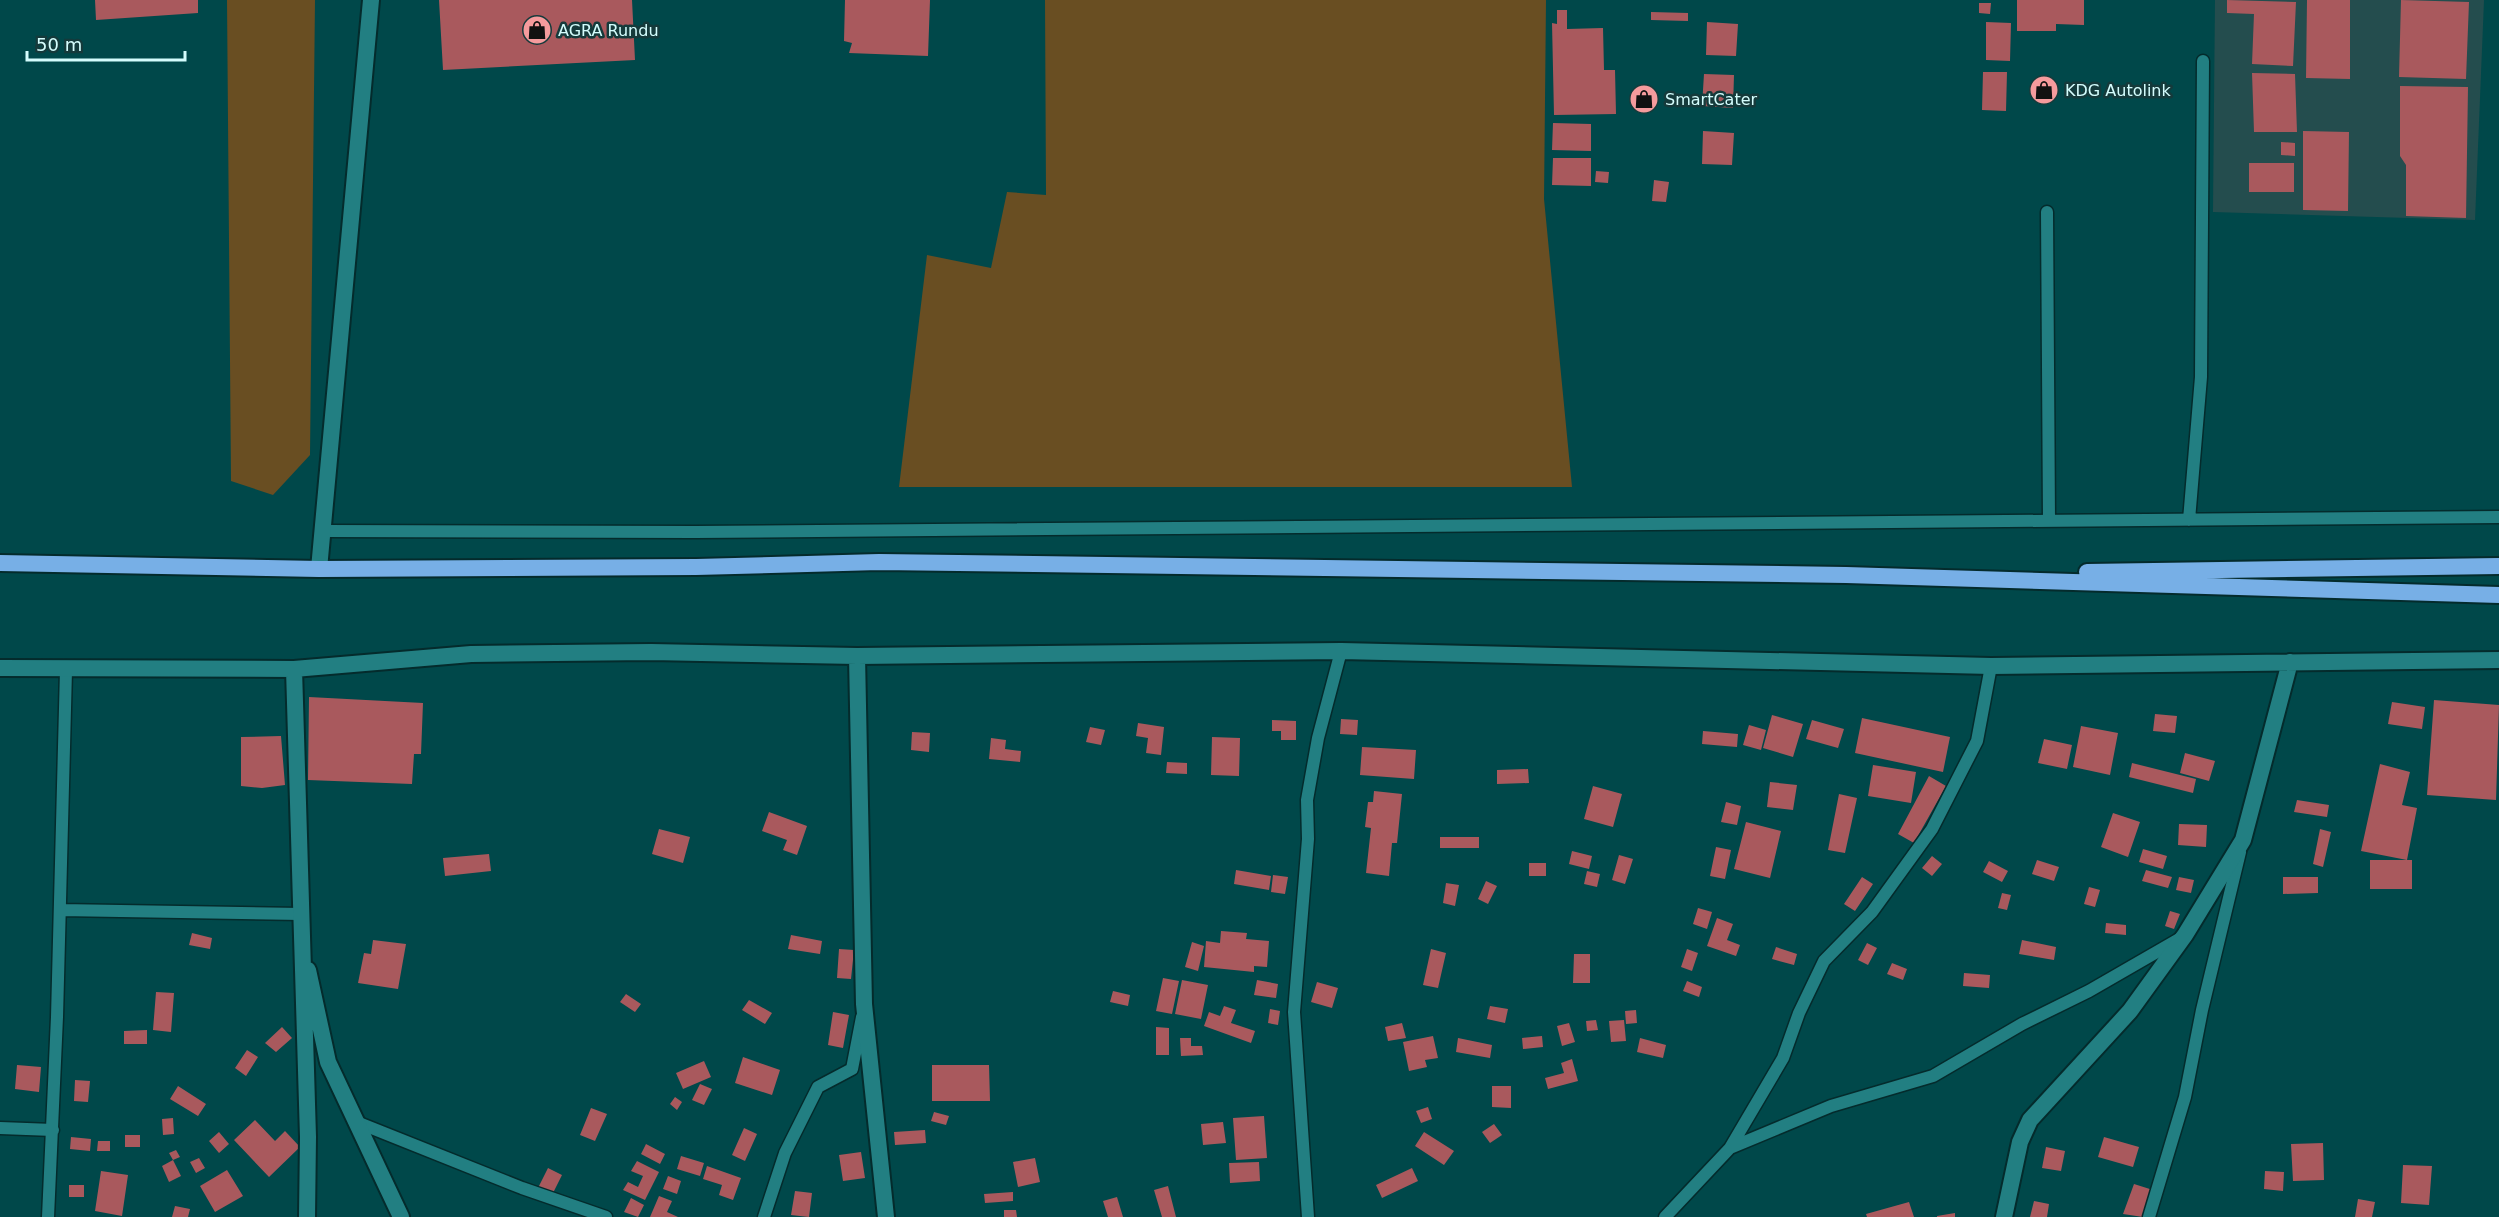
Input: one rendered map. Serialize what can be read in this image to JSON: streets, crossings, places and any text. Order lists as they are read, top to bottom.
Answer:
{
  "places": {
    "shop": ["AGRA Rundu", "KDG Autolink", "SmartCater"]
  },
  "scale_bar": "50 m"
}
